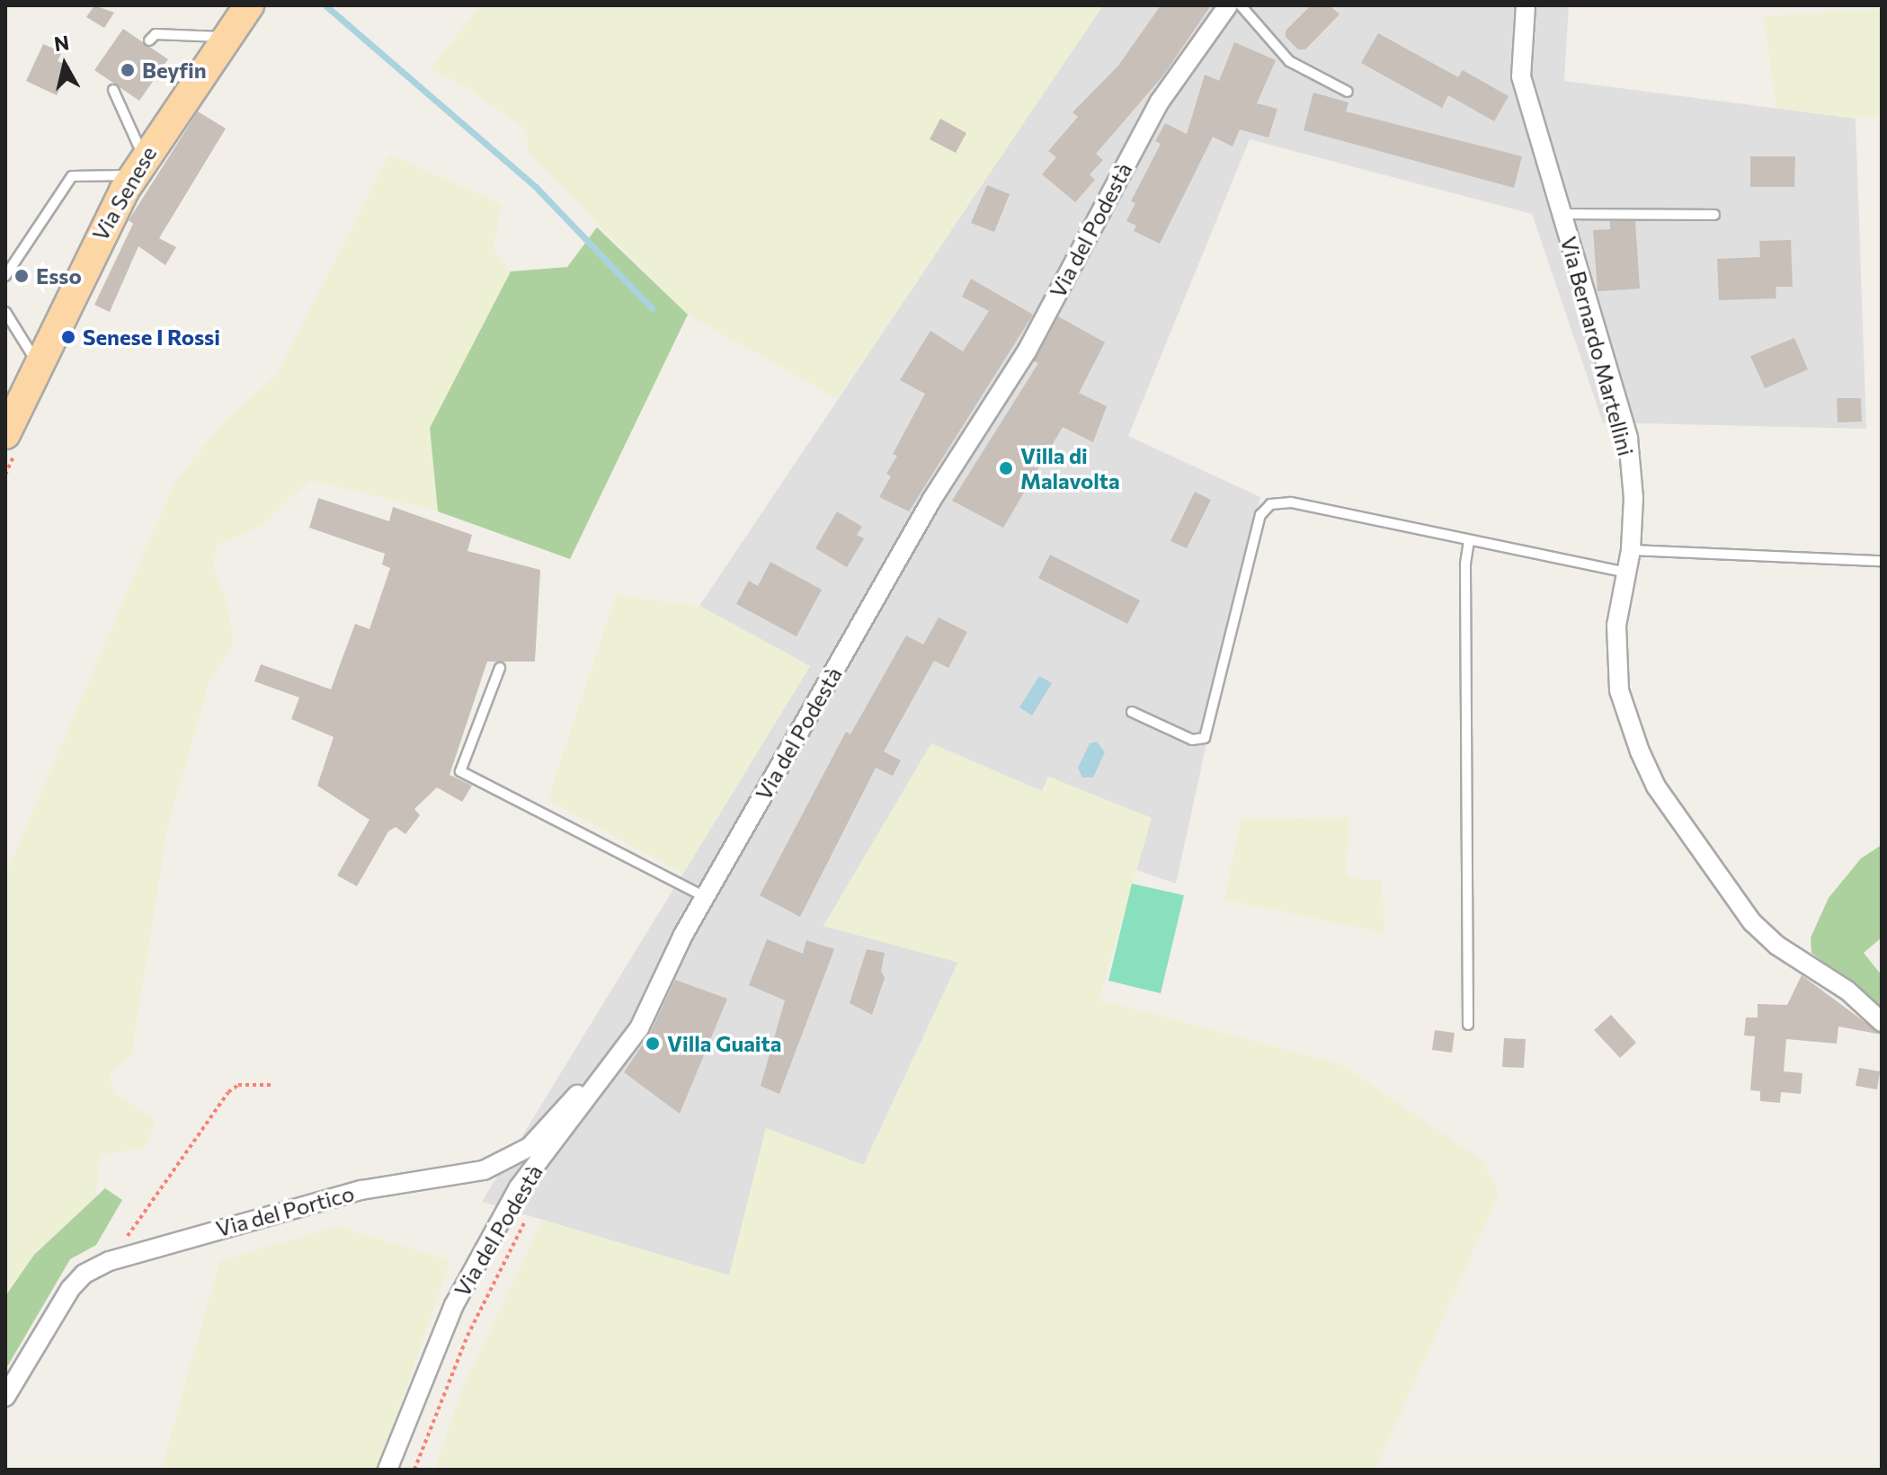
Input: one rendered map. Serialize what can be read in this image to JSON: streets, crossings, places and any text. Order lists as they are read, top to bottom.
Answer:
{
  "streets": {
    "main road": ["Via Senese"],
    "street": ["Via del Podestà", "Via Bernardo Martellini", "Via del Portico"]
  },
  "crossings": [
    ["Via del Podestà", "Via del Portico"]
  ],
  "places": [
    "Beyfin",
    "Esso",
    "Senese I Rossi",
    "Villa di Malavolta",
    "Villa Guaita"
  ],
  "north": "top"
}
